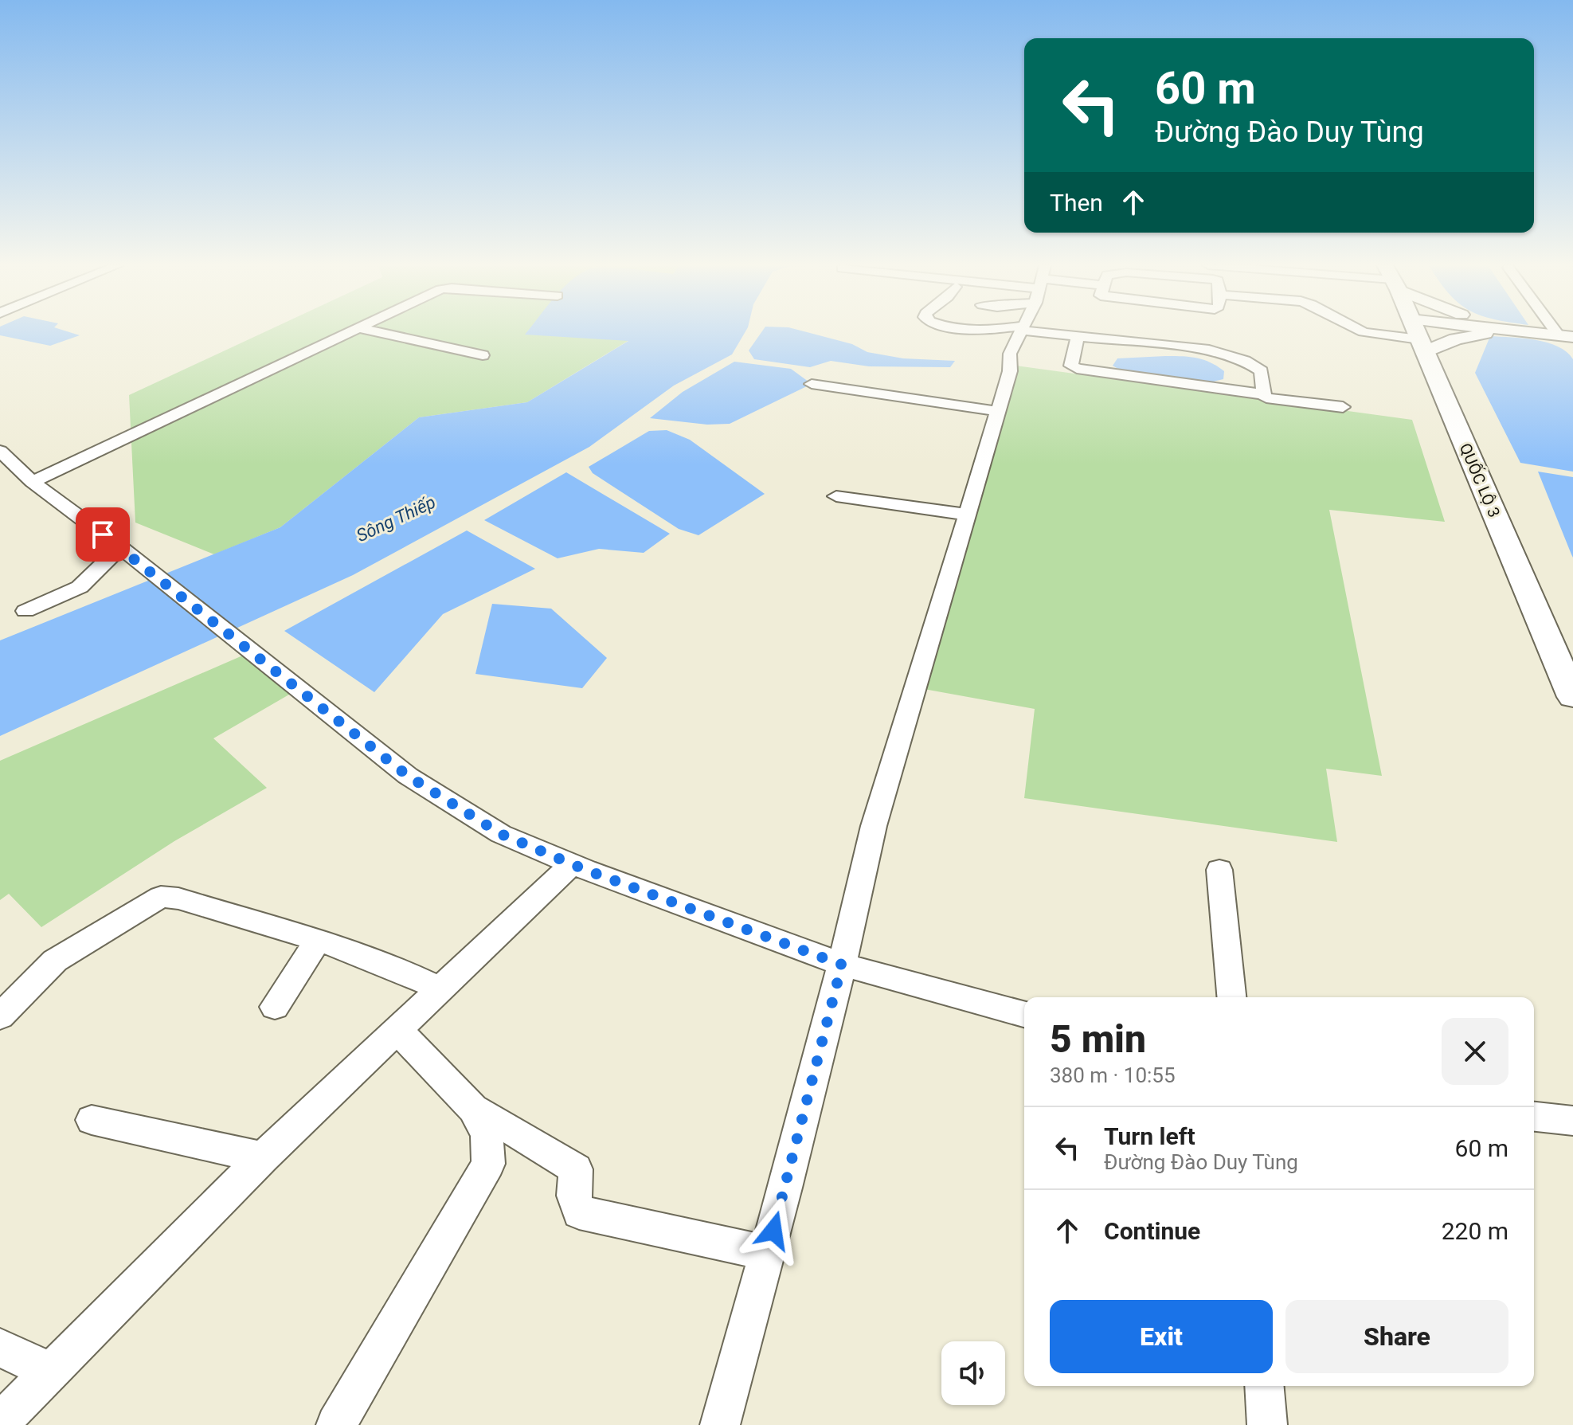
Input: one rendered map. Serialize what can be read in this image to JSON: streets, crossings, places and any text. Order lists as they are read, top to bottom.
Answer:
{
  "streets": {
    "highway": ["QUỐC LỘ 3"]
  },
  "water": ["Sông Thiếp"],
  "page": {
    "turn": ["60 m", "Đường Đào Duy Tùng"],
    "then": "Then",
    "heading": ["5 min", "380 m · 10:55"],
    "list": [
      {
        "name": "Turn left",
        "note": "Đường Đào Duy Tùng",
        "value": "60 m"
      },
      {
        "name": "Continue",
        "value": "220 m"
      }
    ],
    "buttons": ["Exit", "Share"]
  }
}
